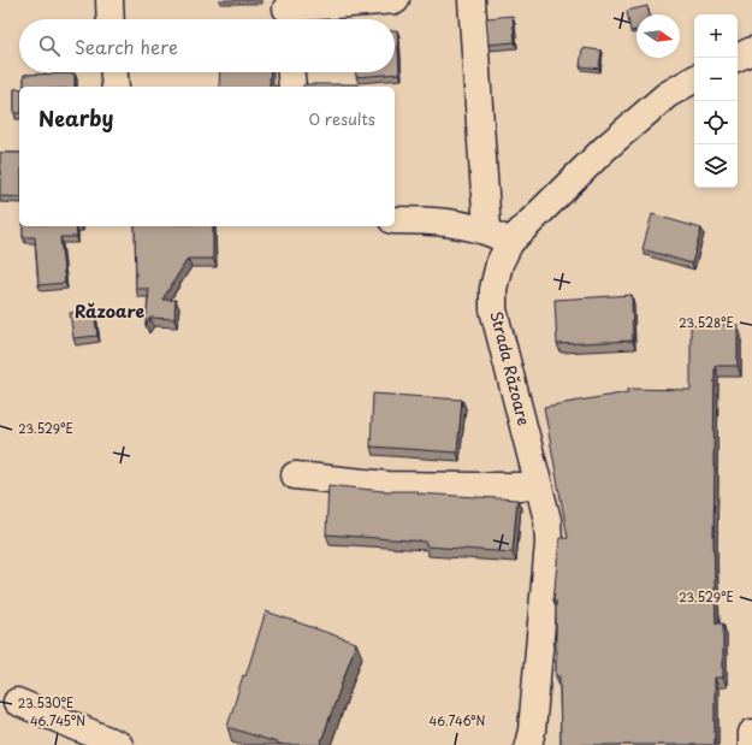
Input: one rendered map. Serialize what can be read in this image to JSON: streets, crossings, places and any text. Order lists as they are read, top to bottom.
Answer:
{
  "streets": {
    "street": ["Strada Răzoare"]
  },
  "districts": ["Răzoare"],
  "north": "right",
  "page": {
    "map_buttons": ["+", "−"],
    "search": "Search here",
    "heading": ["Nearby", "0 results"]
  },
  "coordinates": [
    "23.528°E",
    "23.529°E",
    "23.530°E",
    "46.745°N",
    "46.746°N"
  ]
}
